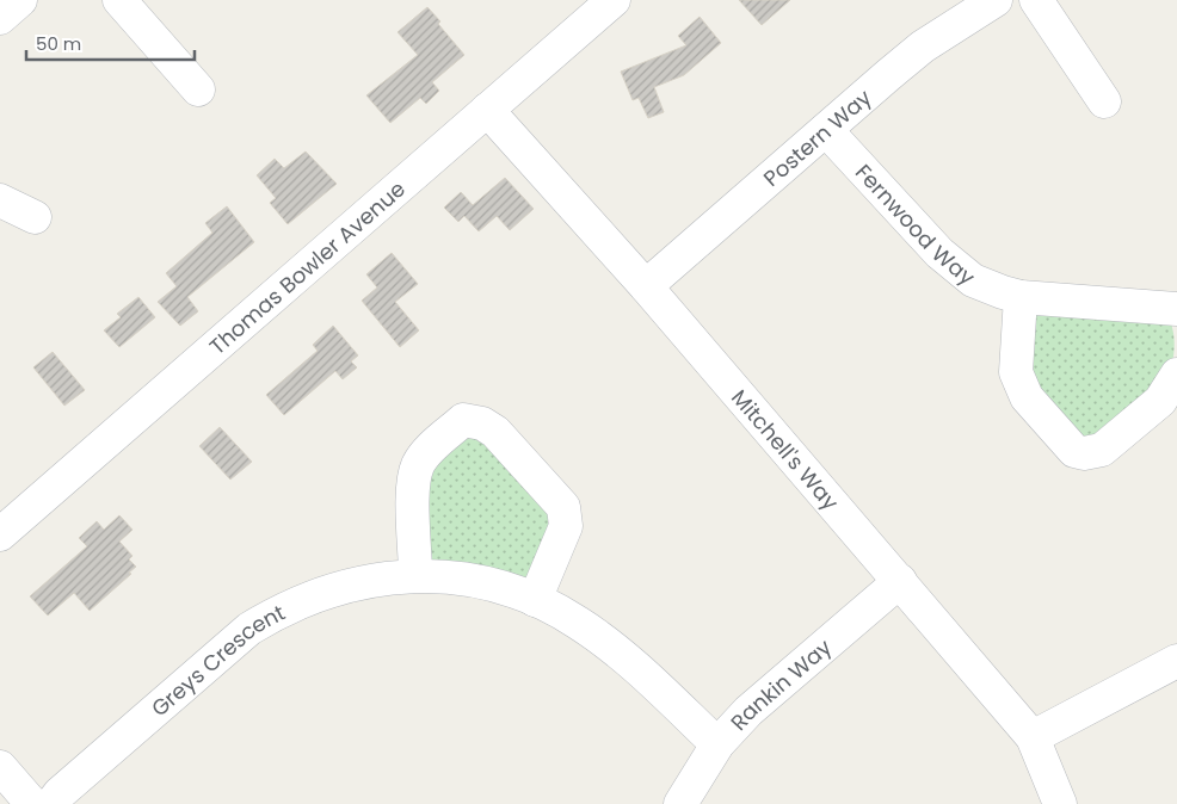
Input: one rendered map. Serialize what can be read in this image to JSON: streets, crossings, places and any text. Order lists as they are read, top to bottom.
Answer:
{
  "streets": {
    "street": [
      "Postern Way",
      "Fernwood Way",
      "Thomas Bowler Avenue",
      "Mitchell's Way",
      "Greys Crescent",
      "Rankin Way"
    ]
  },
  "crossings": [
    ["Postern Way", "Fernwood Way"],
    ["Postern Way", "Mitchell's Way"],
    ["Thomas Bowler Avenue", "Mitchell's Way"],
    ["Mitchell's Way", "Rankin Way"],
    ["Greys Crescent", "Rankin Way"]
  ],
  "scale_bar": "50 m"
}
